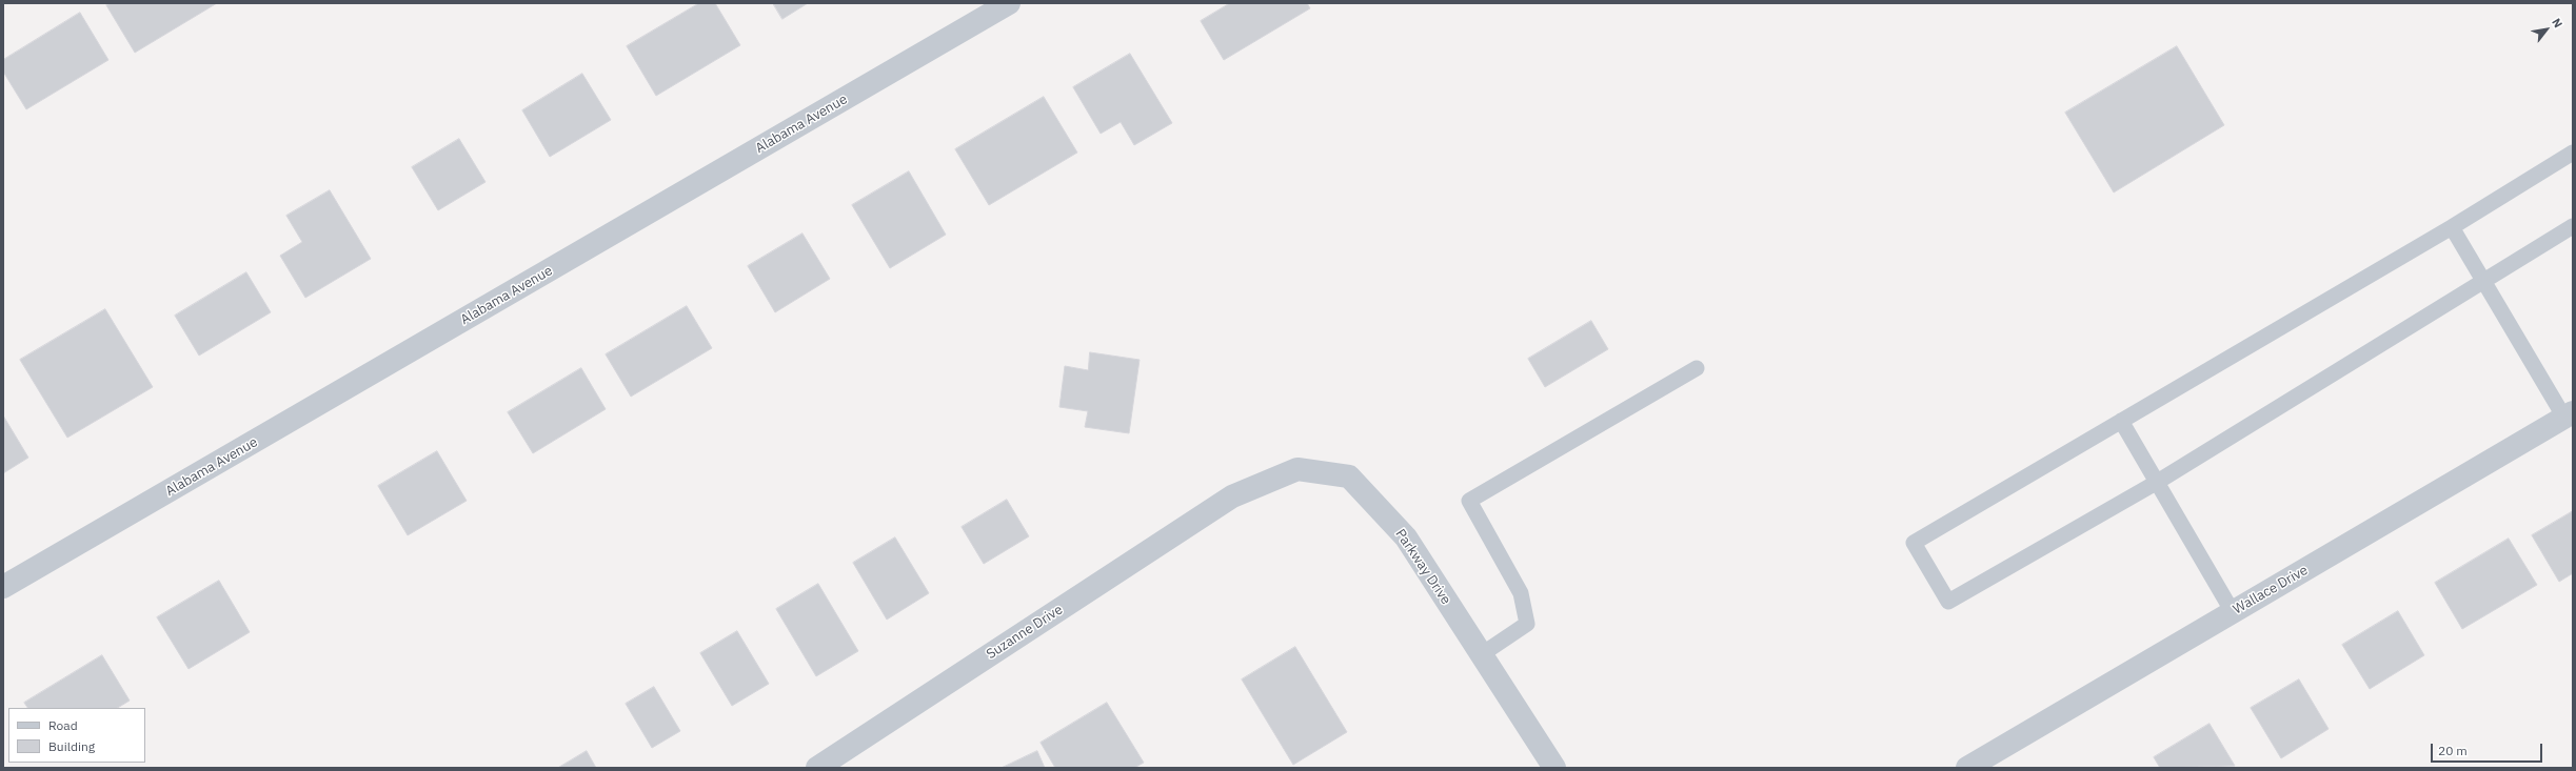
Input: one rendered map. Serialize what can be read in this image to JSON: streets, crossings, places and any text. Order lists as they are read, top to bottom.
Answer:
{
  "streets": {
    "street": [
      "Alabama Avenue",
      "Parkway Drive",
      "Wallace Drive",
      "Suzanne Drive"
    ]
  },
  "crossings": [
    ["Parkway Drive", "Suzanne Drive"]
  ],
  "legend": ["Road", "Building"],
  "scale_bar": "20 m",
  "north": "top right"
}
